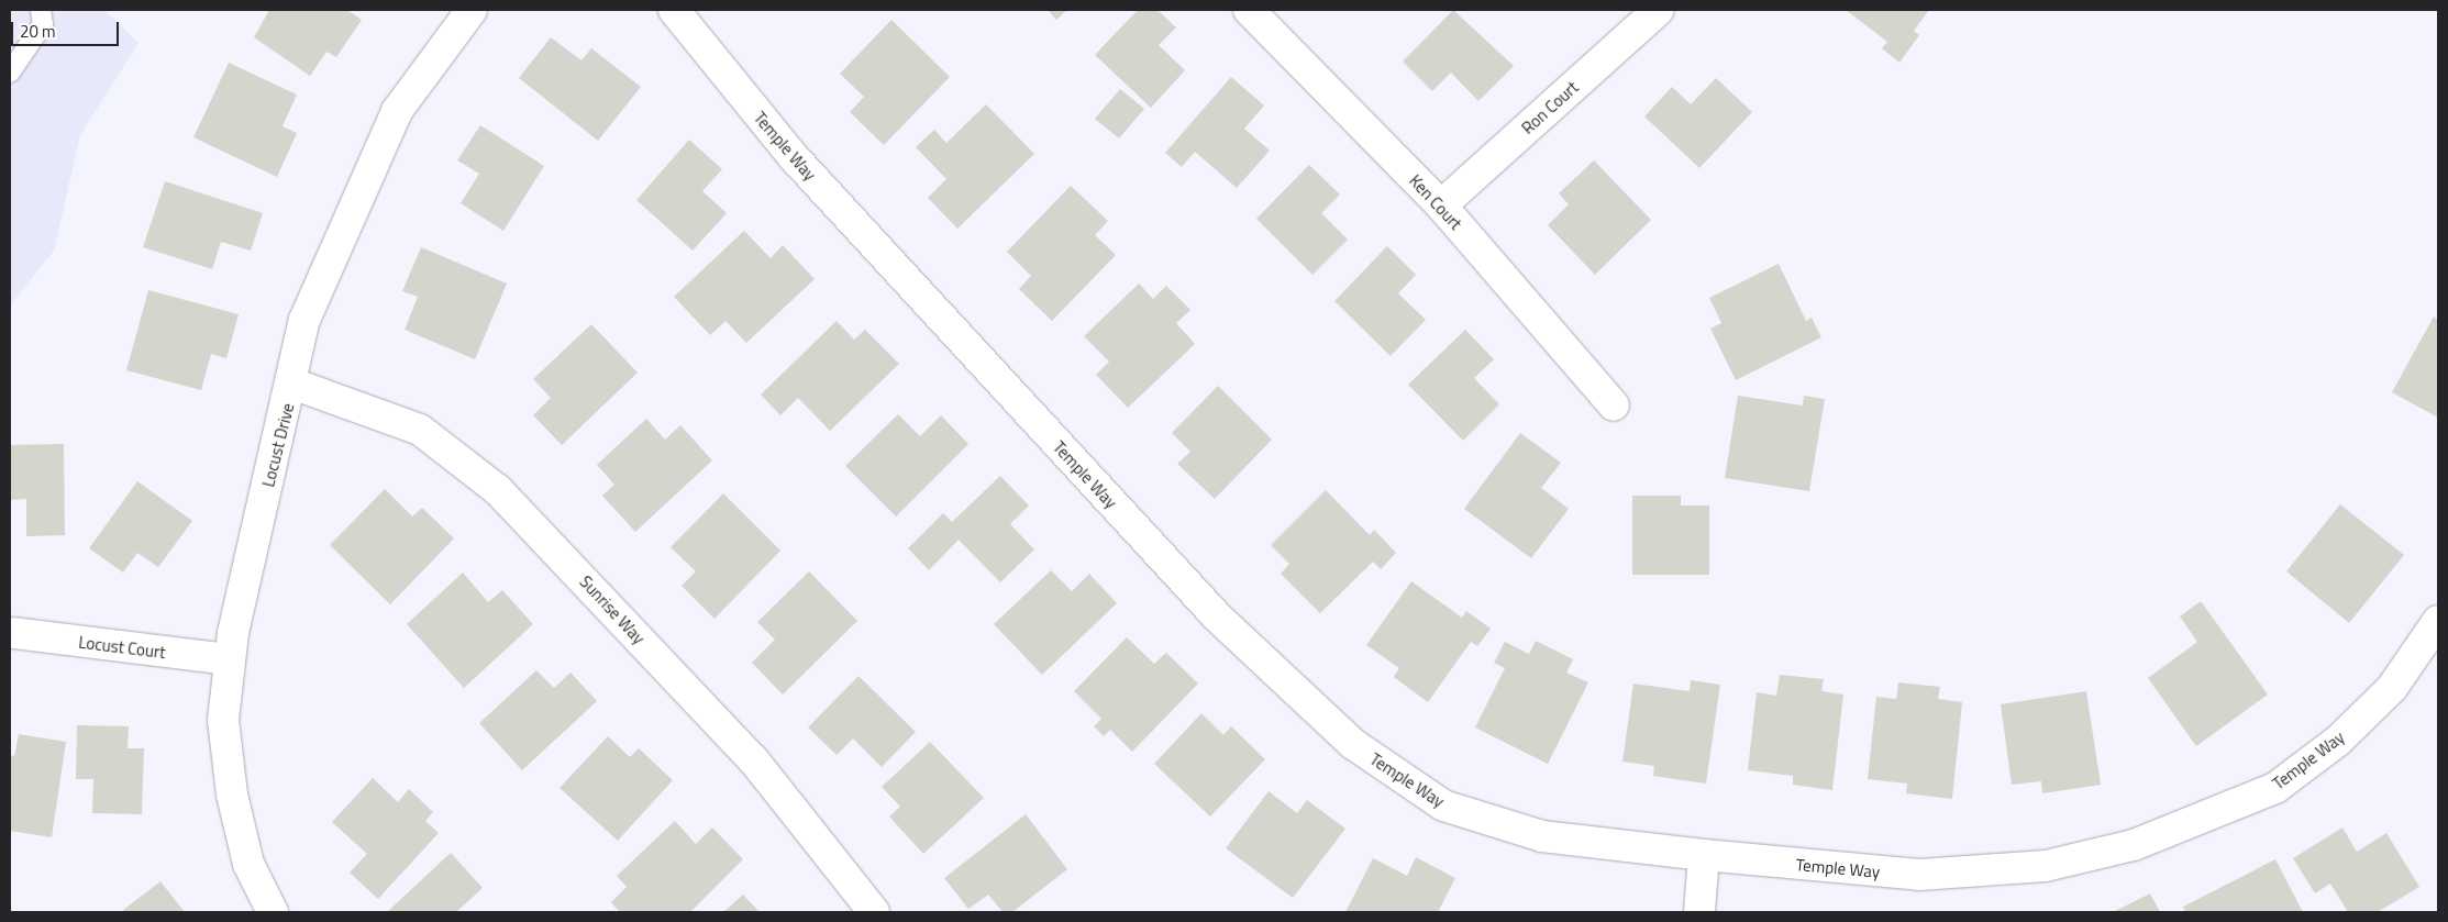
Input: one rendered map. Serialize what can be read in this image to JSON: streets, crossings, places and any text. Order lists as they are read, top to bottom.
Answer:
{
  "streets": {
    "street": [
      "Ron Court",
      "Temple Way",
      "Ken Court",
      "Locust Drive",
      "Sunrise Way",
      "Locust Court"
    ]
  },
  "crossings": [
    ["Ron Court", "Ken Court"],
    ["Locust Drive", "Sunrise Way"],
    ["Locust Drive", "Locust Court"]
  ],
  "scale_bar": "20 m"
}
